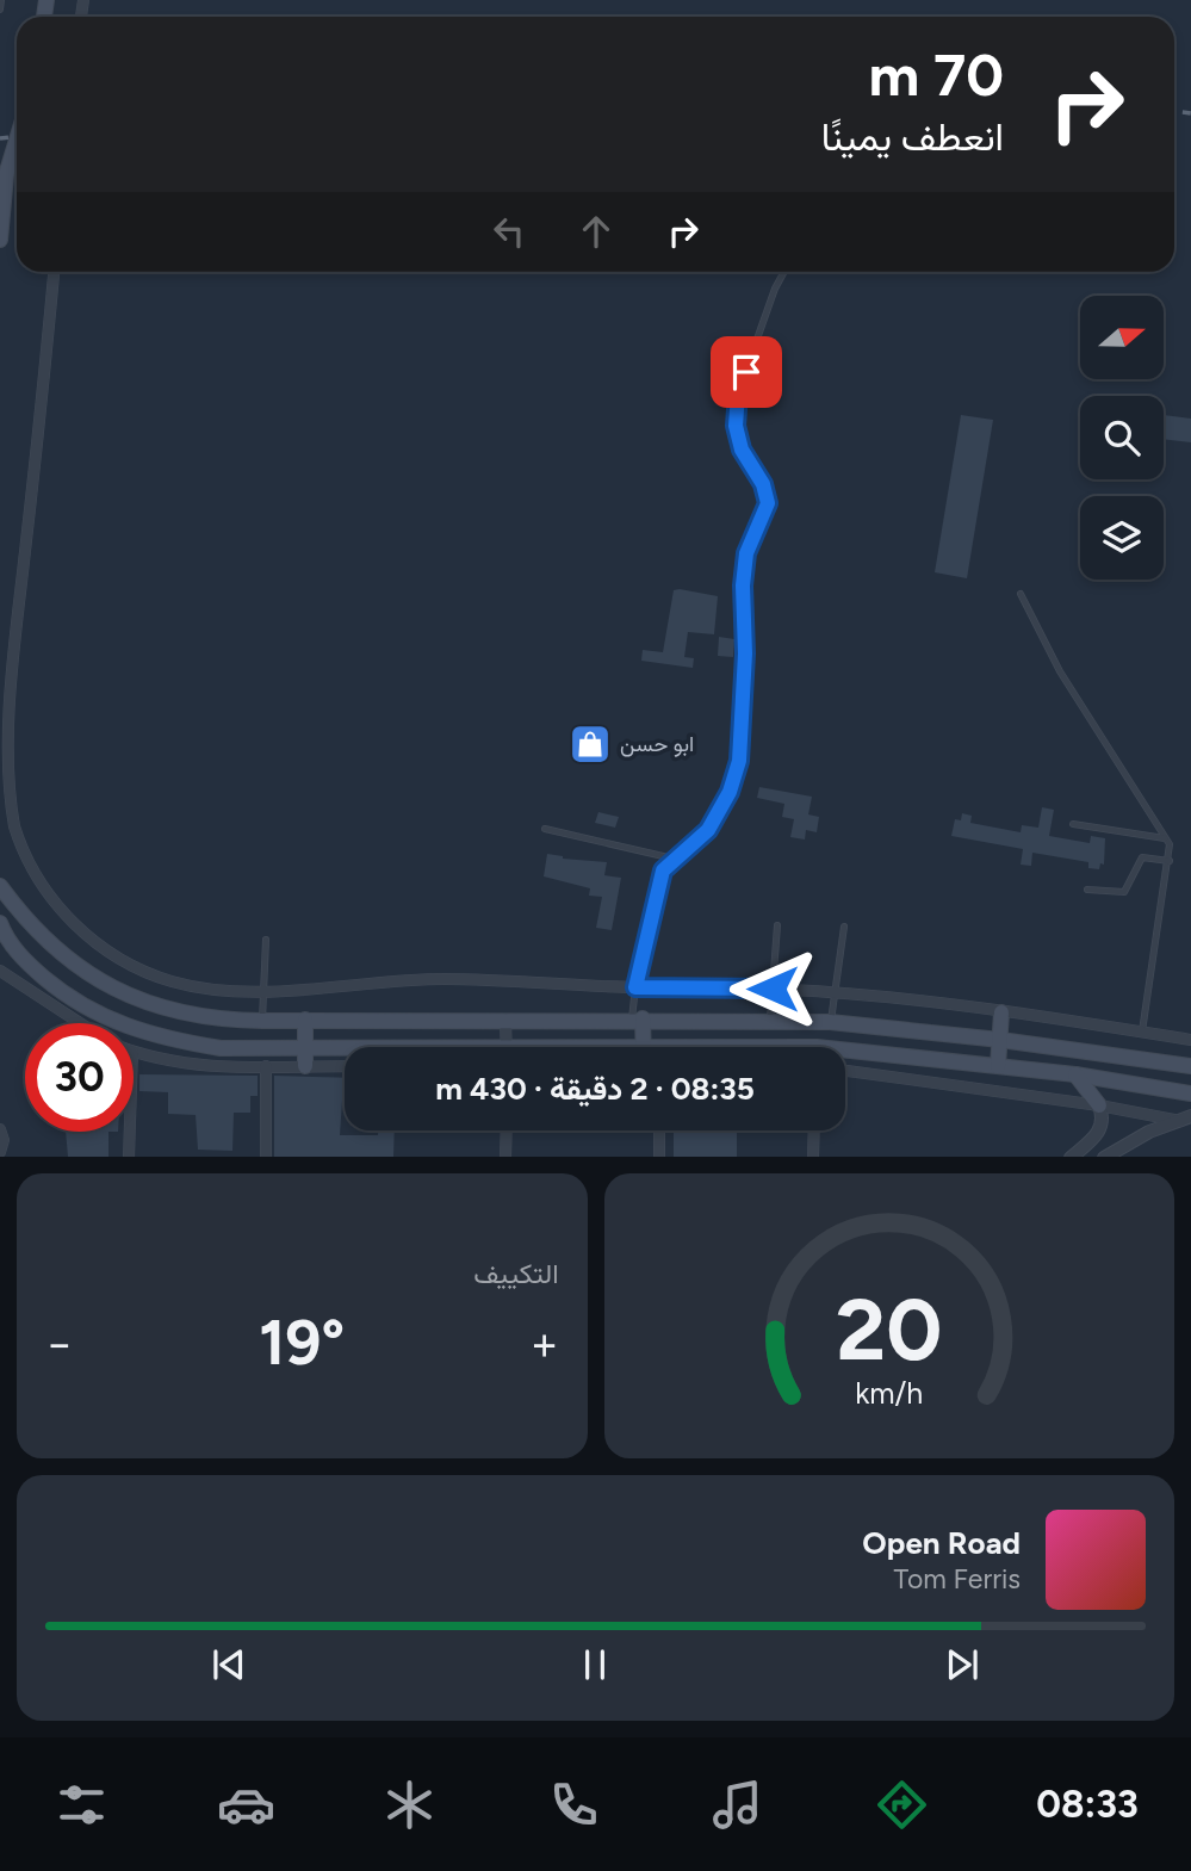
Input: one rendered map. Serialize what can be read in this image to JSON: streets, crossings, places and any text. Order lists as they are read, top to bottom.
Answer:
{
  "places": {
    "shop": ["ابو حسن"]
  },
  "north": "right",
  "page": {
    "turn": ["70 m", "انعطف يمينًا"],
    "limit": "30",
    "trip": "08:35 · 2 دقيقة · 430 m",
    "tile": "التكييف",
    "heat": ["−", "19°", "+"],
    "song": ["Open Road", "Tom Ferris"],
    "tabs": "08:33",
    "gauge": ["20", "km/h"]
  }
}
